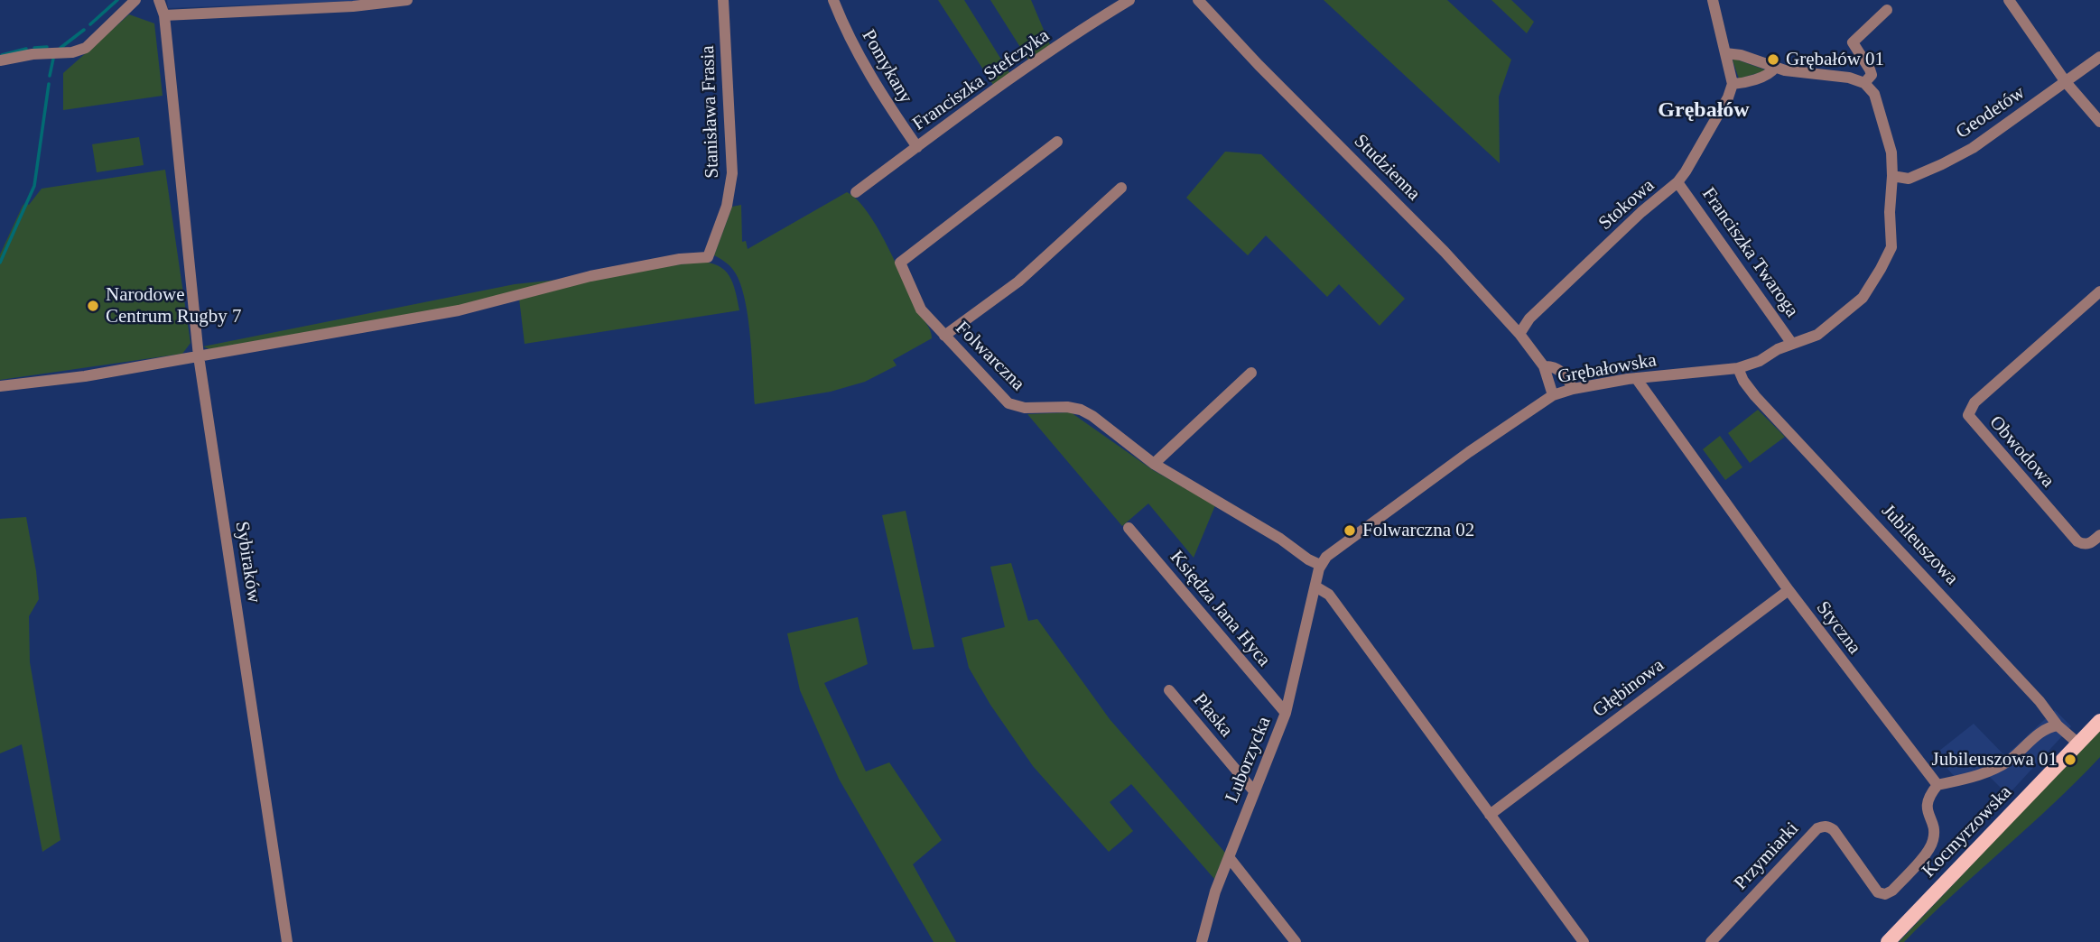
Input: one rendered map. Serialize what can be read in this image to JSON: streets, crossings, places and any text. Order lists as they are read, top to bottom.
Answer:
{
  "streets": {
    "main road": ["Kocmyrzowska"],
    "street": [
      "Pomykany",
      "Franciszka Stefczyka",
      "Stanisława Frasia",
      "Geodetów",
      "Studzienna",
      "Stokowa",
      "Franciszka Twaroga",
      "Folwarczna",
      "Grębałowska",
      "Obwodowa",
      "Jubileuszowa",
      "Sybiraków",
      "Księdza Jana Hyca",
      "Styczna",
      "Głębinowa",
      "Płaska",
      "Luborzycka",
      "Przymiarki"
    ]
  },
  "crossings": [
    ["Pomykany", "Franciszka Stefczyka"],
    ["Stanisława Frasia", "Sybiraków"],
    ["Geodetów", "Grębałowska"],
    ["Studzienna", "Stokowa"],
    ["Studzienna", "Grębałowska"],
    ["Stokowa", "Franciszka Twaroga"],
    ["Franciszka Twaroga", "Grębałowska"],
    ["Folwarczna", "Grębałowska"],
    ["Grębałowska", "Jubileuszowa"],
    ["Grębałowska", "Styczna"],
    ["Jubileuszowa", "Kocmyrzowska"],
    ["Księdza Jana Hyca", "Luborzycka"],
    ["Styczna", "Głębinowa"],
    ["Styczna", "Przymiarki"],
    ["Płaska", "Luborzycka"]
  ],
  "districts": ["Grębałów"],
  "places": [
    "Grębałów 01",
    "Narodowe Centrum Rugby 7",
    "Folwarczna 02",
    "Jubileuszowa 01"
  ]
}
